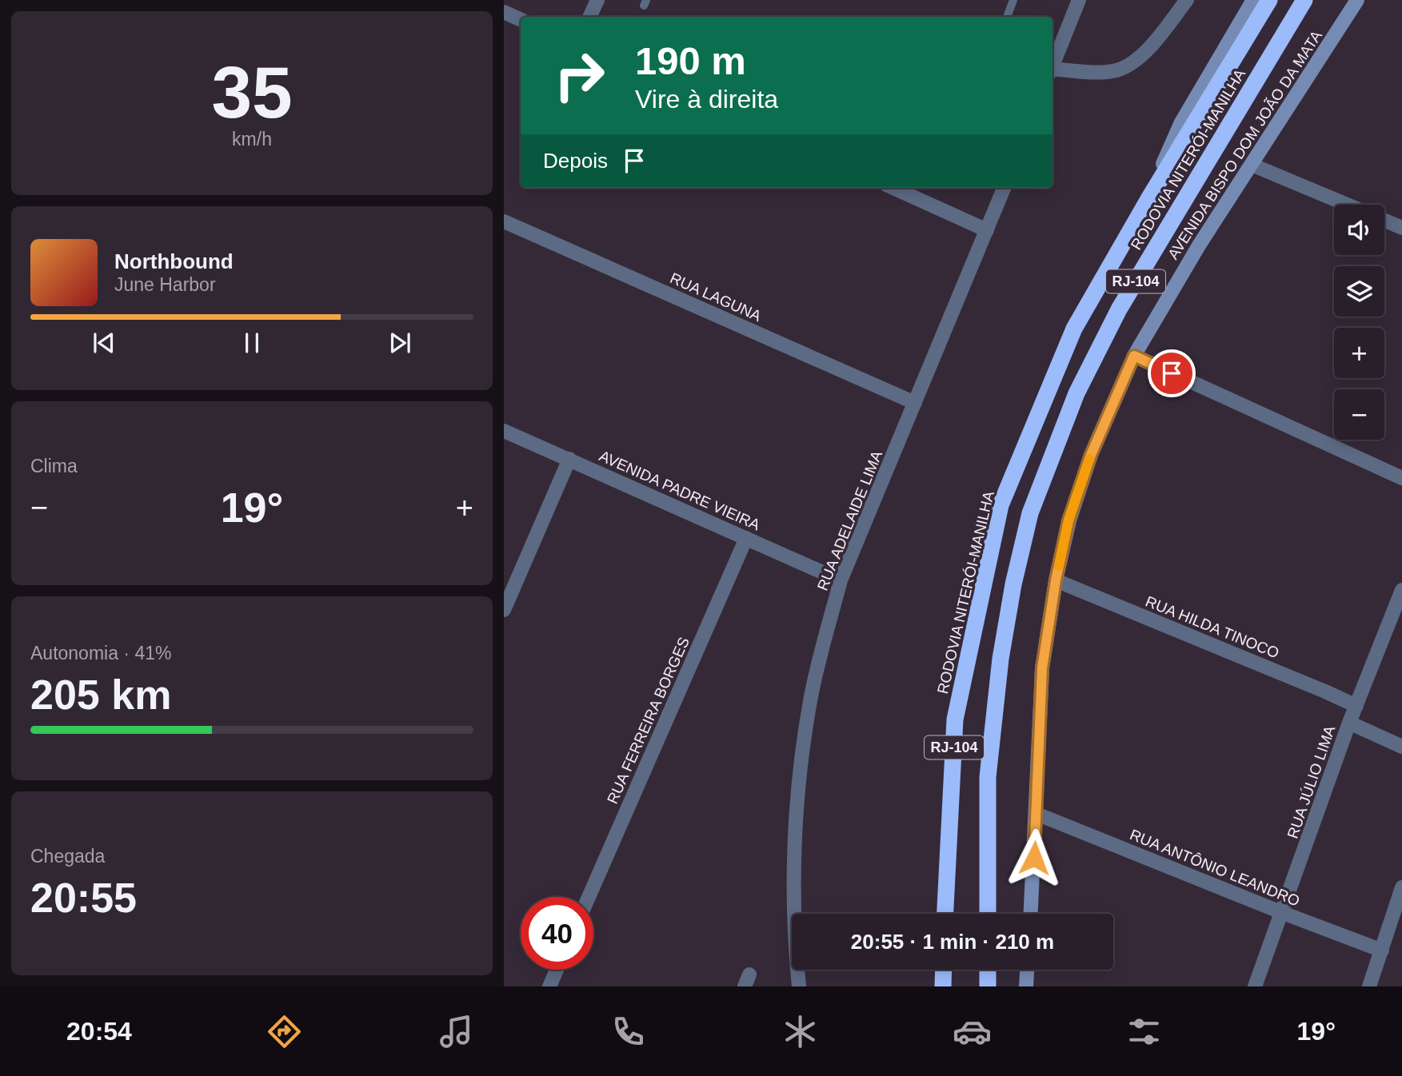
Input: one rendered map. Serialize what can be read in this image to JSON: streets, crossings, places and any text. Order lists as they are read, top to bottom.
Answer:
{
  "streets": {
    "highway": ["RODOVIA NITERÓI-MANILHA", "RJ-104"],
    "street": [
      "AVENIDA BISPO DOM JOÃO DA MATA",
      "RUA LAGUNA",
      "AVENIDA PADRE VIEIRA",
      "RUA ADELAIDE LIMA",
      "RUA HILDA TINOCO",
      "RUA FERREIRA BORGES",
      "RUA JÚLIO LIMA",
      "RUA ANTÔNIO LEANDRO"
    ]
  },
  "crossings": [
    ["AVENIDA BISPO DOM JOÃO DA MATA", "RUA HILDA TINOCO"],
    ["AVENIDA BISPO DOM JOÃO DA MATA", "RUA ANTÔNIO LEANDRO"],
    ["RUA LAGUNA", "RUA ADELAIDE LIMA"],
    ["AVENIDA PADRE VIEIRA", "RUA ADELAIDE LIMA"],
    ["AVENIDA PADRE VIEIRA", "RUA FERREIRA BORGES"],
    ["RUA HILDA TINOCO", "RUA JÚLIO LIMA"],
    ["RUA JÚLIO LIMA", "RUA ANTÔNIO LEANDRO"]
  ],
  "page": {
    "tile": [
      ["35", "km/h"],
      "Clima",
      ["Autonomia · 41%", "205 km"],
      ["Chegada", "20:55"]
    ],
    "turn": ["190 m", "Vire à direita"],
    "then": "Depois",
    "map_buttons": ["+", "−"],
    "song": ["Northbound", "June Harbor"],
    "heat": ["−", "19°", "+"],
    "limit": "40",
    "trip": "20:55 · 1 min · 210 m",
    "tabs": ["20:54", "19°"]
  }
}
